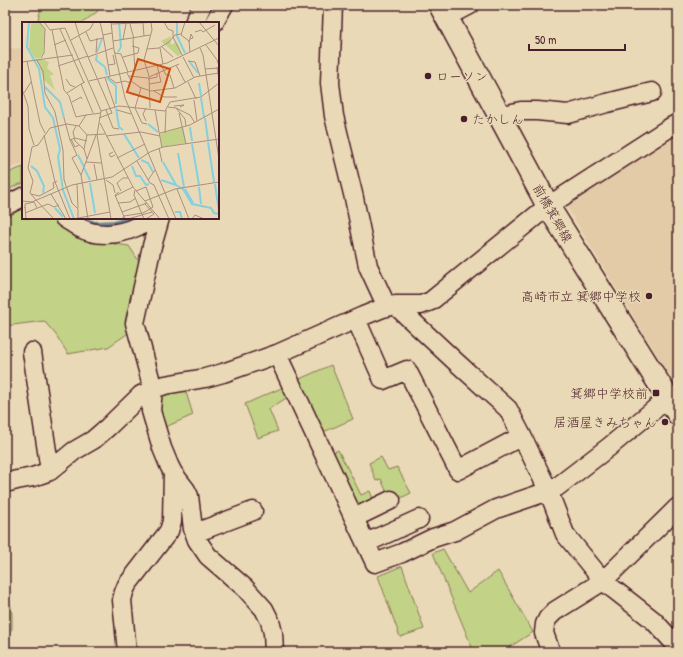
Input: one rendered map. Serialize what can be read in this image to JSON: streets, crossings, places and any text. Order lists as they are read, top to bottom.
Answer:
{
  "streets": {
    "main road": ["前橋箕郷線"]
  },
  "places": {
    "other": [
      "ローソン",
      "たかしん",
      "高崎市立 箕郷中学校",
      "居酒屋きみちゃん"
    ],
    "transit": ["箕郷中学校前"]
  },
  "scale_bar": "50 m"
}
